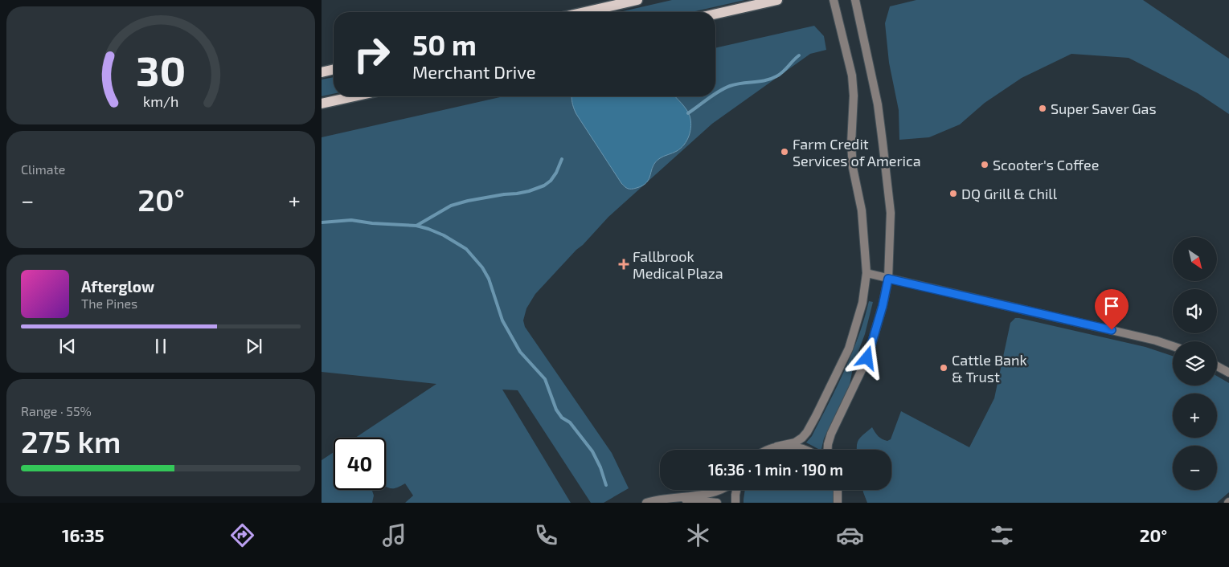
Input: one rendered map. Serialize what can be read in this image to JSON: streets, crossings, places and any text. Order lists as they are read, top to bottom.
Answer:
{
  "places": {
    "other": [
      "Super Saver Gas",
      "Farm Credit Services of America",
      "Scooter's Coffee",
      "DQ Grill & Chill",
      "Cattle Bank & Trust"
    ],
    "health": ["Fallbrook Medical Plaza"]
  },
  "north": "bottom right",
  "page": {
    "turn": ["50 m", "Merchant Drive"],
    "tile": [
      "Climate",
      ["Range · 55%", "275 km"]
    ],
    "heat": ["−", "20°", "+"],
    "map_buttons": ["+", "−"],
    "song": ["Afterglow", "The Pines"],
    "limit": "40",
    "trip": "16:36 · 1 min · 190 m",
    "tabs": ["16:35", "20°"],
    "gauge": ["30", "km/h"]
  }
}
